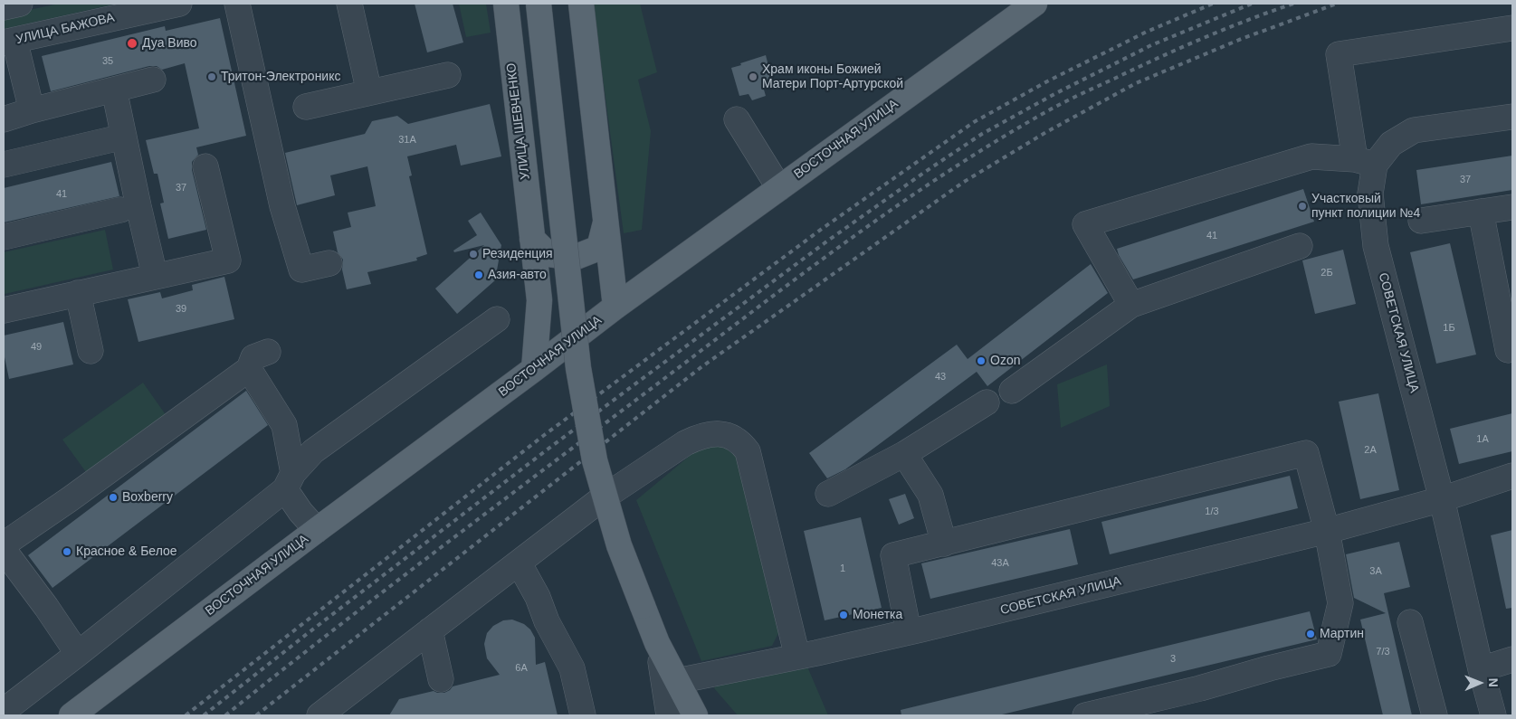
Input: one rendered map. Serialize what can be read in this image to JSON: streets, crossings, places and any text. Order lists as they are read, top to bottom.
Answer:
{
  "streets": {
    "main road": ["УЛИЦА ШЕВЧЕНКО", "ВОСТОЧНАЯ УЛИЦА"],
    "street": ["УЛИЦА БАЖОВА", "СОВЕТСКАЯ УЛИЦА"]
  },
  "crossings": [
    ["УЛИЦА ШЕВЧЕНКО", "ВОСТОЧНАЯ УЛИЦА"]
  ],
  "places": [
    "Дуа Виво",
    "Тритон-Электроникс",
    "Храм иконы Божией Матери Порт-Артурской",
    "Участковый пункт полиции №4",
    "Резиденция",
    "Азия-авто",
    "Ozon",
    "Boxberry",
    "Красное & Белое",
    "Монетка",
    "Мартин"
  ],
  "house_numbers": [
    "35",
    "31А",
    "37",
    "37",
    "41",
    "41",
    "2Б",
    "39",
    "1Б",
    "49",
    "43",
    "1А",
    "2А",
    "1/3",
    "43А",
    "1",
    "3А",
    "7/3",
    "3",
    "6А"
  ],
  "north": "right"
}
